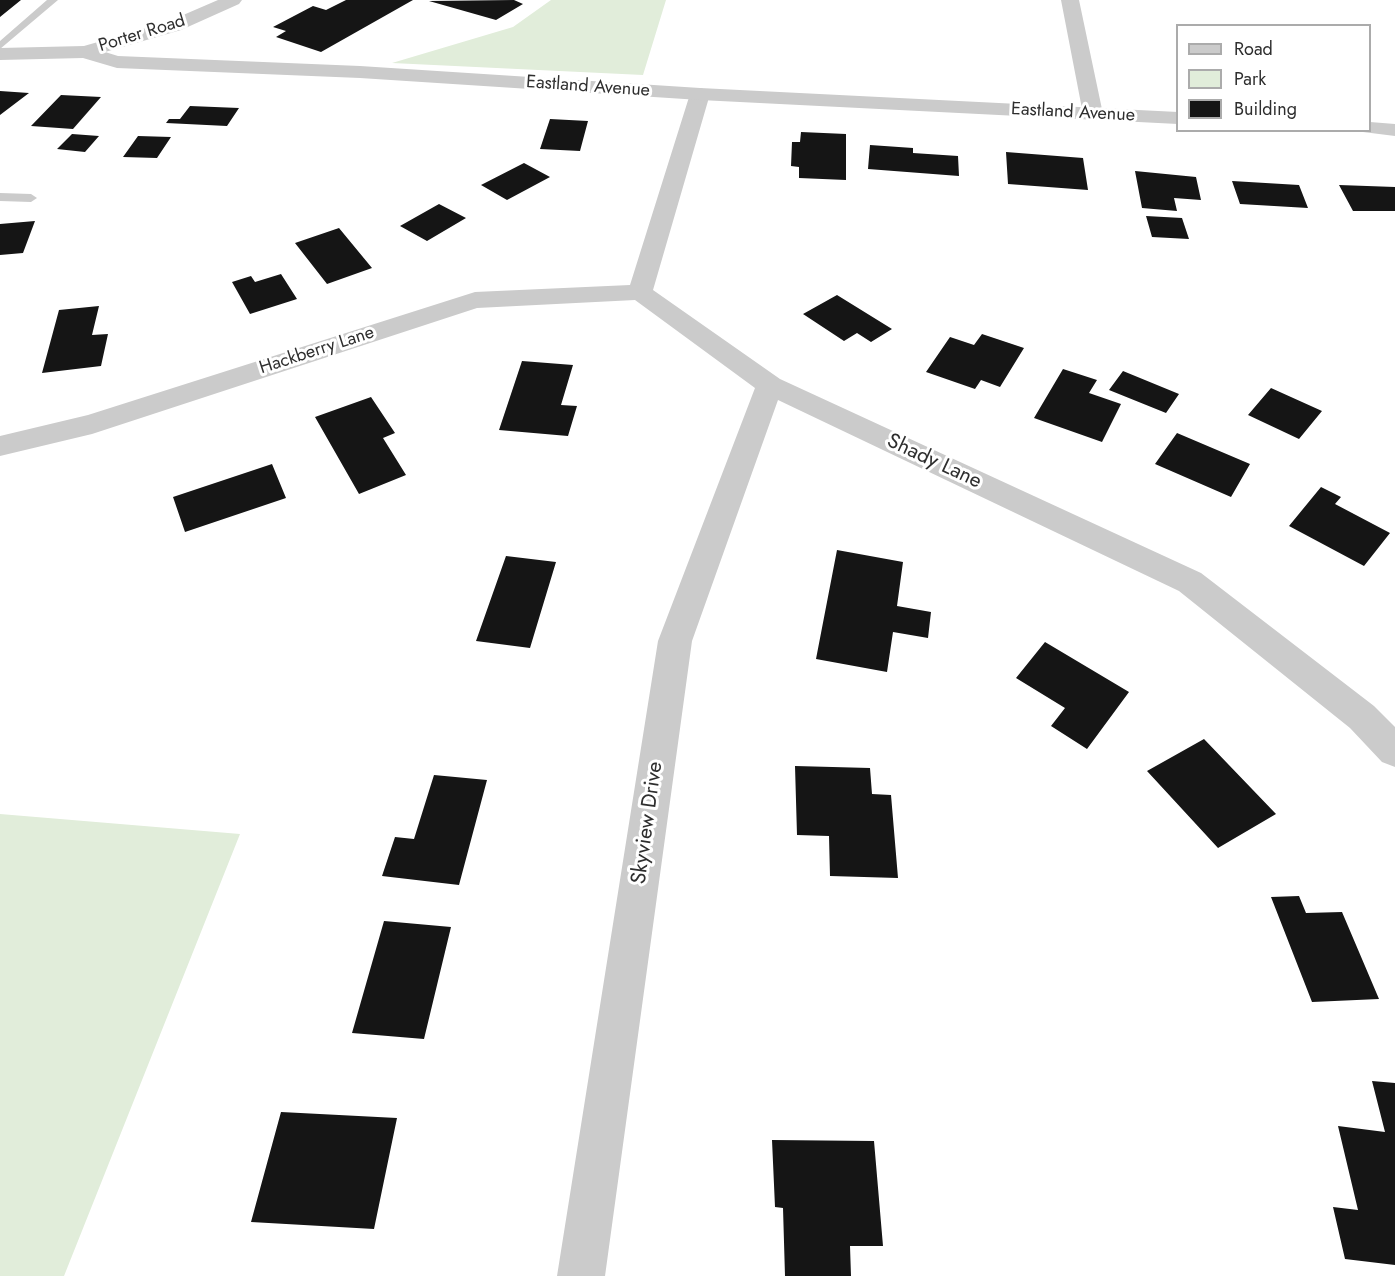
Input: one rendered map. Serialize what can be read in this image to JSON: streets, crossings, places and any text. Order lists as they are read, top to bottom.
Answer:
{
  "streets": {
    "street": [
      "Porter Road",
      "Eastland Avenue",
      "Hackberry Lane",
      "Shady Lane",
      "Skyview Drive"
    ]
  },
  "crossings": [
    ["Porter Road", "Eastland Avenue"],
    ["Hackberry Lane", "Shady Lane"],
    ["Shady Lane", "Skyview Drive"]
  ],
  "legend": ["Road", "Park", "Building"]
}
